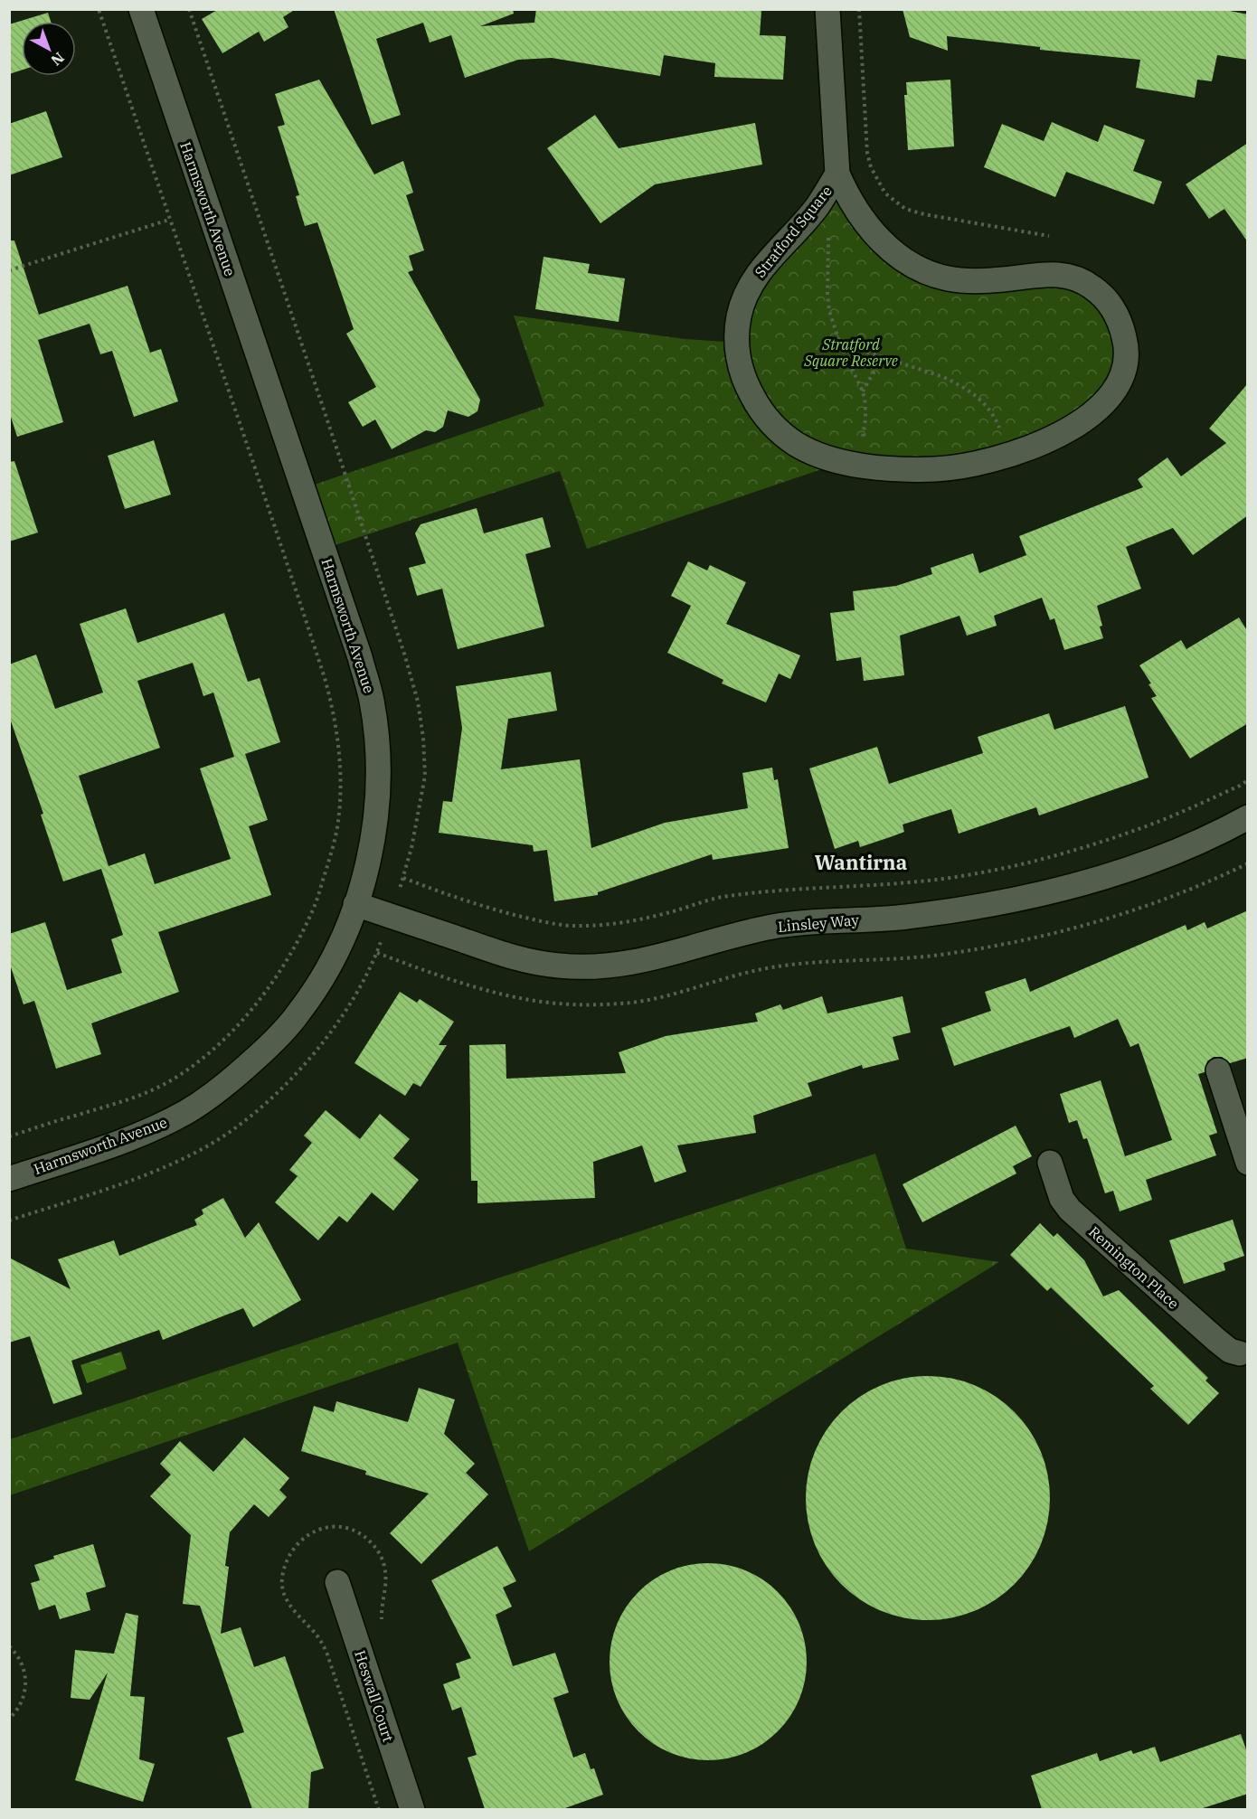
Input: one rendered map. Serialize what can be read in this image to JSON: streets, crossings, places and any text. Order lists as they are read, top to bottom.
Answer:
{
  "streets": {
    "street": [
      "Harmsworth Avenue",
      "Stratford Square",
      "Linsley Way",
      "Remington Place",
      "Heswall Court"
    ]
  },
  "crossings": [
    ["Harmsworth Avenue", "Linsley Way"]
  ],
  "districts": ["Wantirna"],
  "parks": ["Stratford Square Reserve"],
  "north": "bottom right"
}
